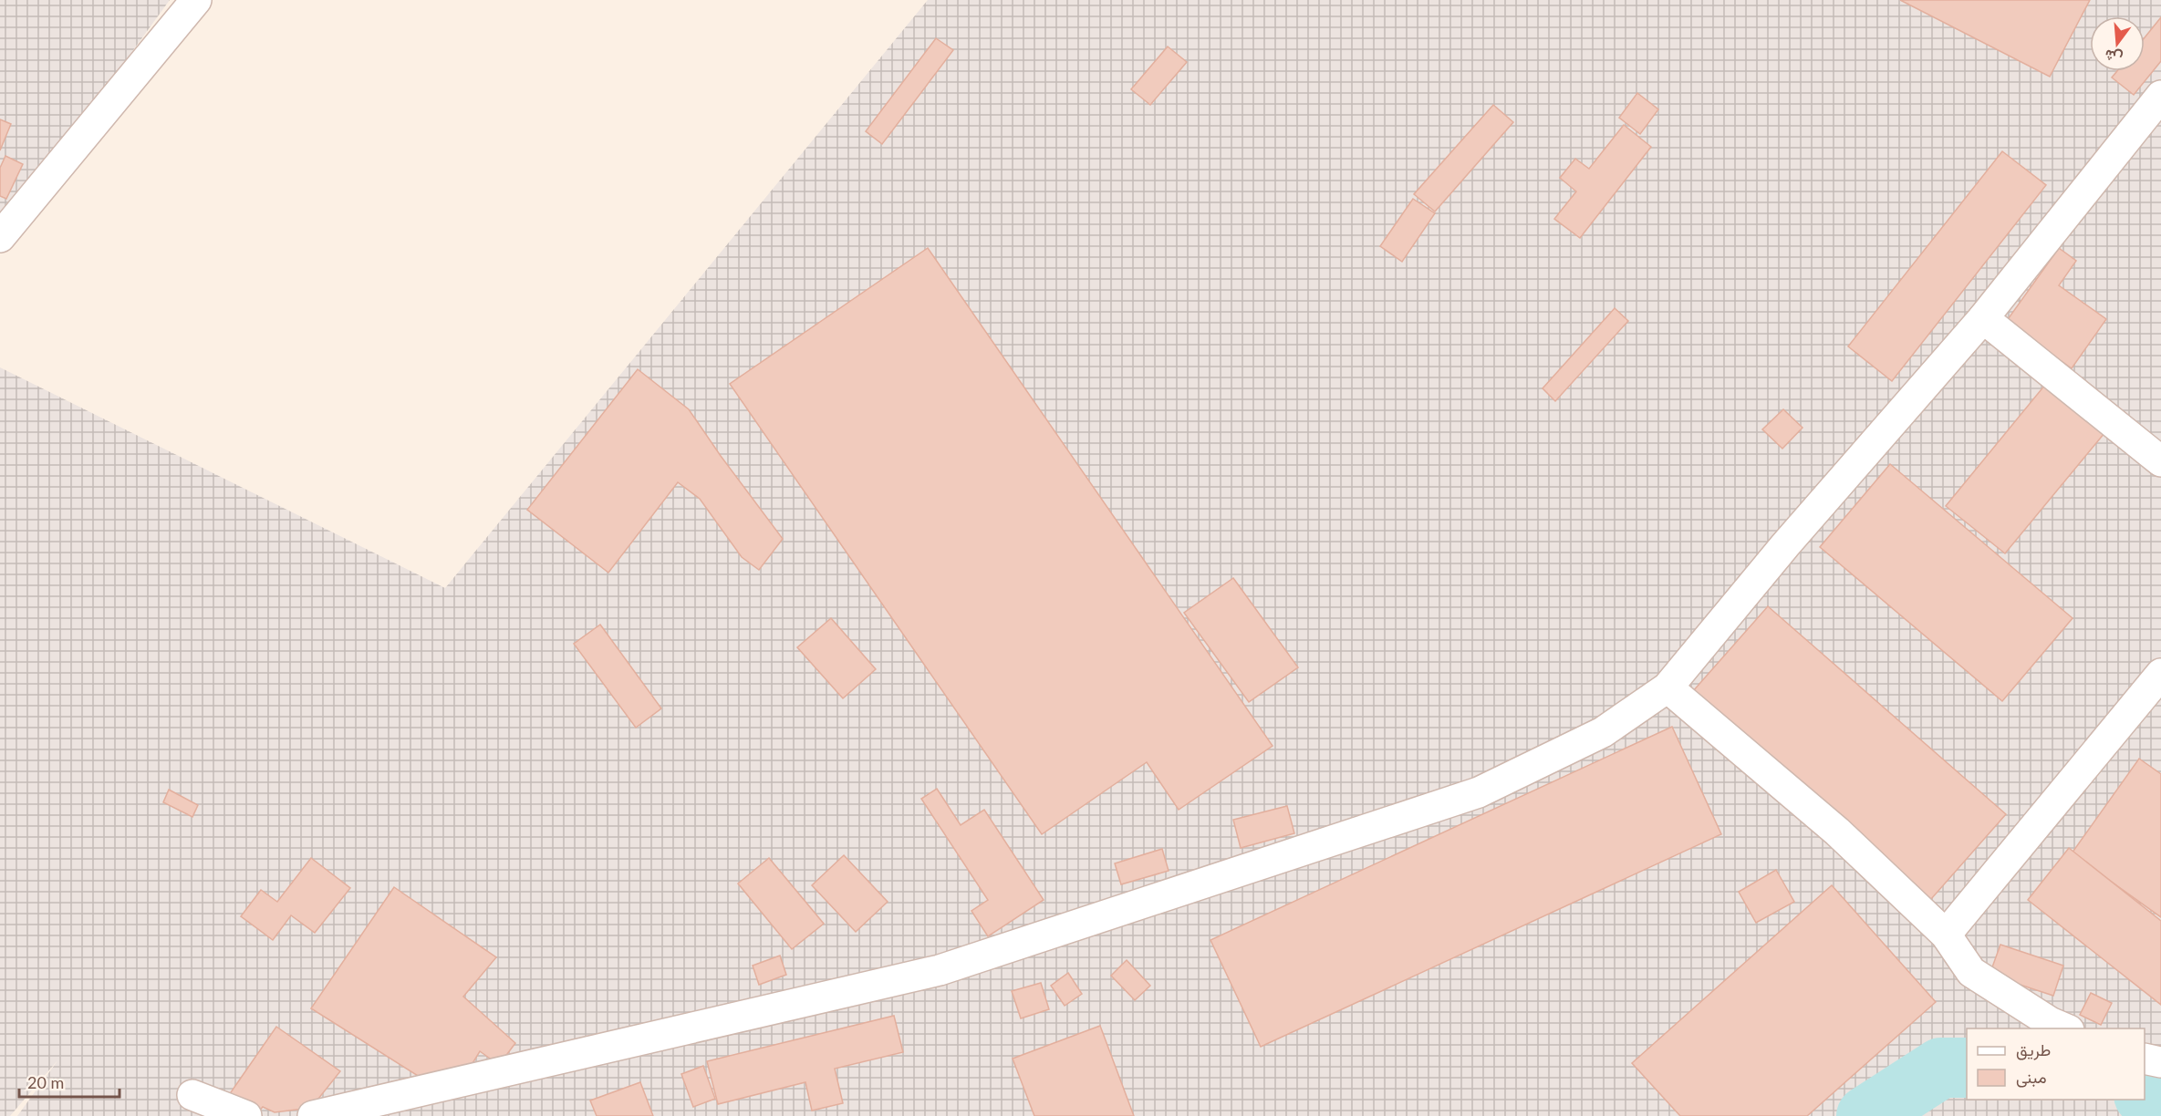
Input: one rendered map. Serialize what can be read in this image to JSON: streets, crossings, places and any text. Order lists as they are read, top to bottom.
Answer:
{
  "legend": ["طريق", "مبنى"],
  "scale_bar": "20 m",
  "north": "bottom"
}
